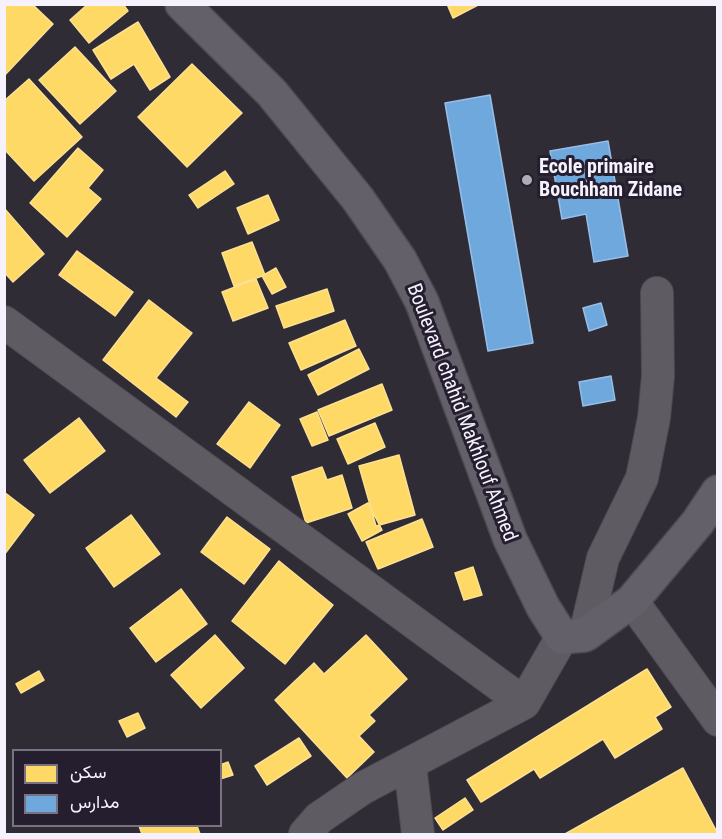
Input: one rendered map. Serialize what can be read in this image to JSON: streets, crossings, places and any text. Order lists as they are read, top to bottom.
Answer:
{
  "streets": {
    "main road": ["Boulevard chahid Makhlouf Ahmed"]
  },
  "places": ["Ecole primaire Bouchham Zidane"],
  "legend": ["سكن", "مدارس"]
}
